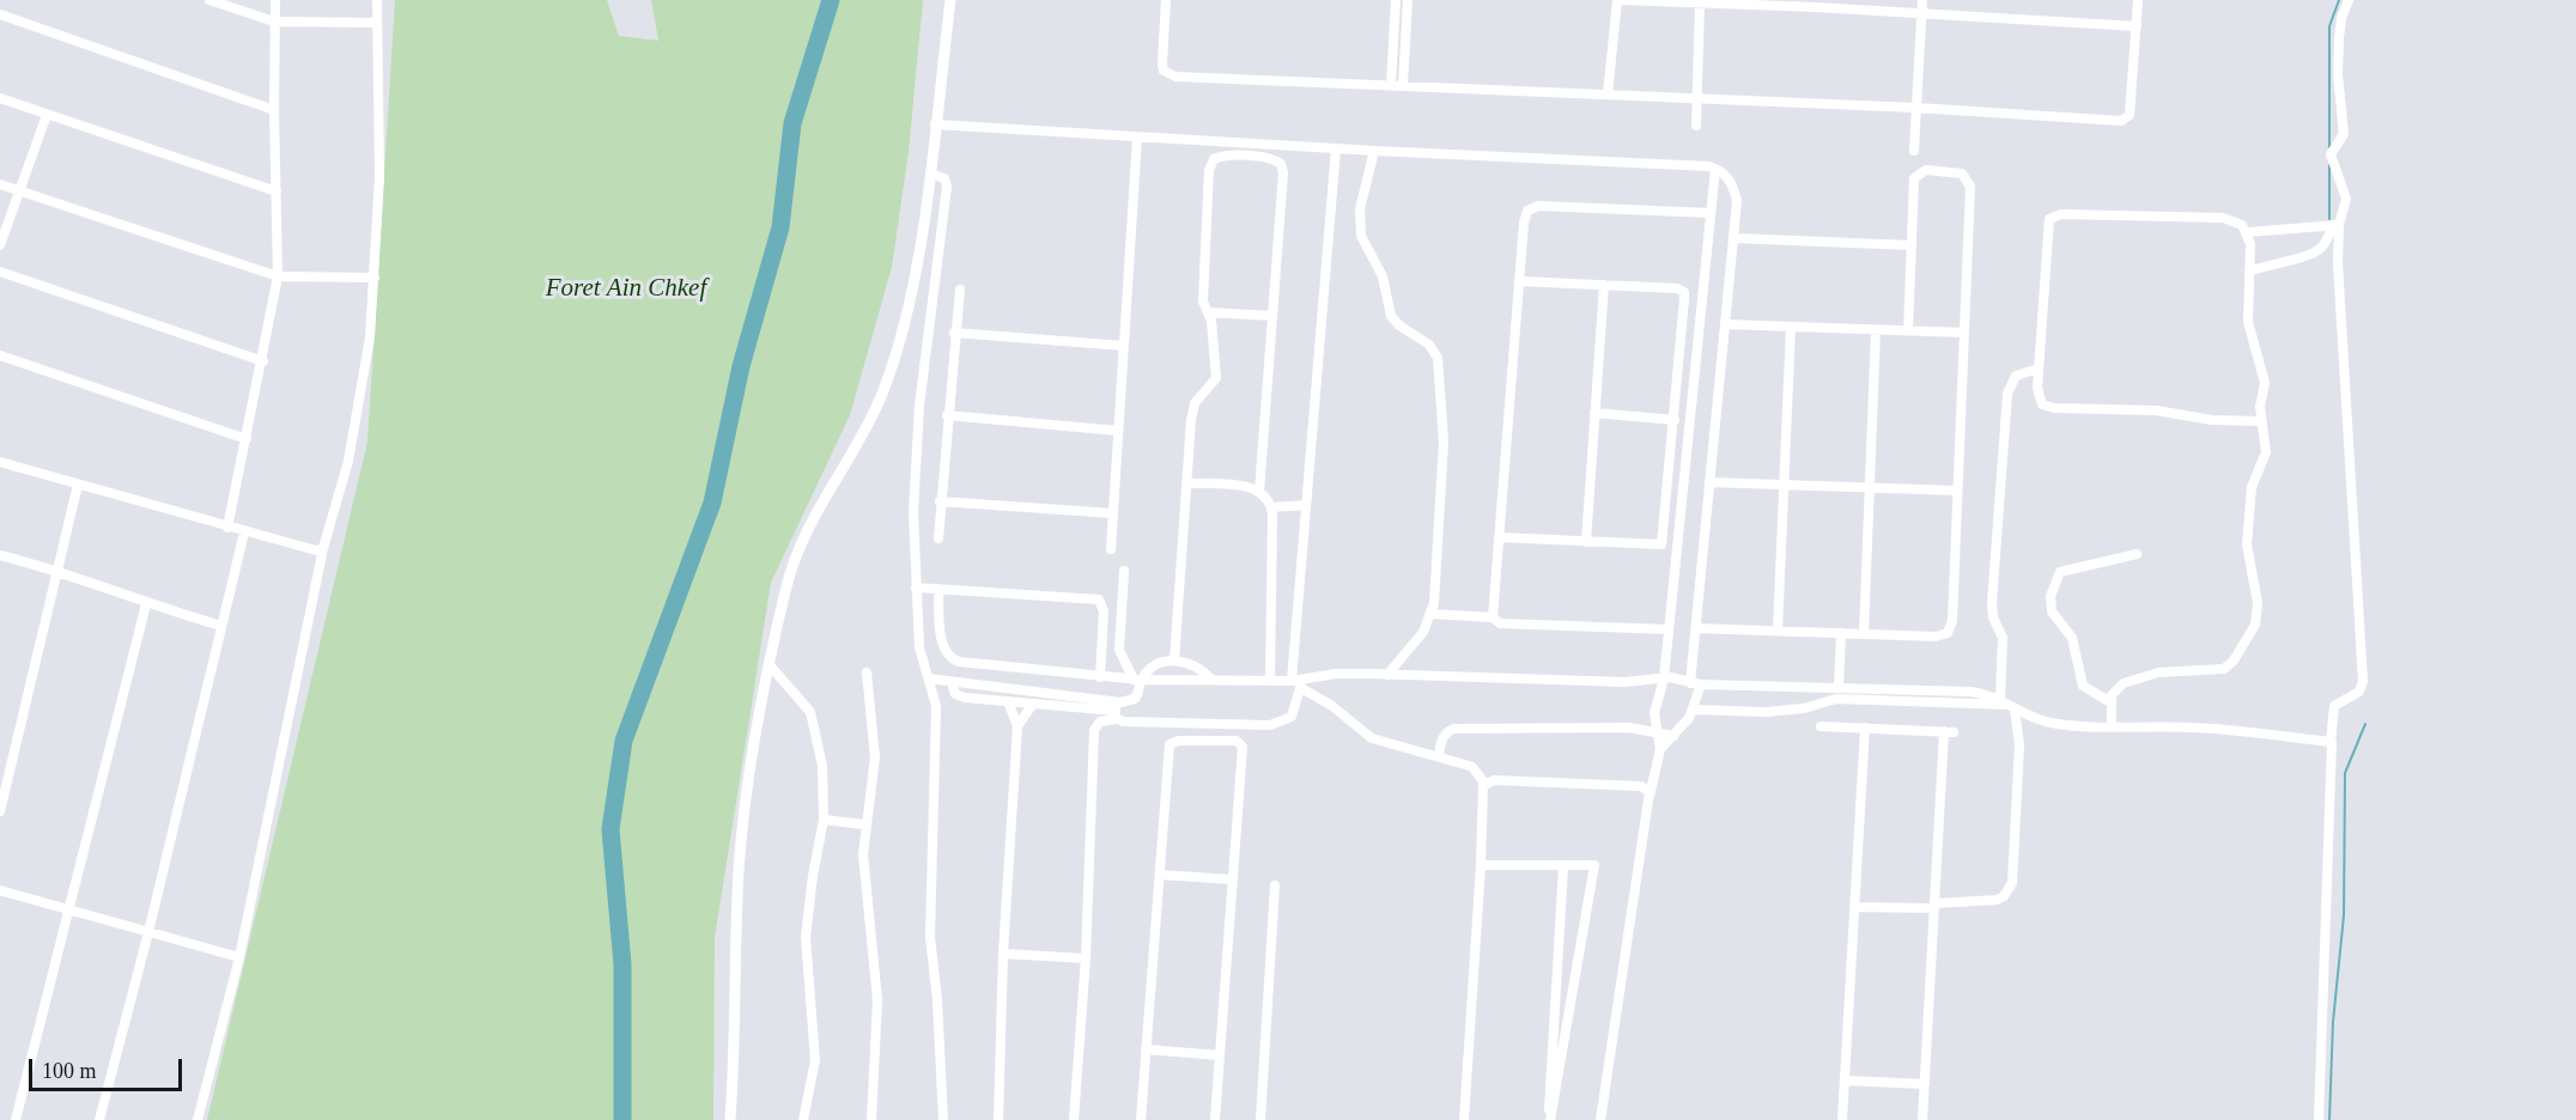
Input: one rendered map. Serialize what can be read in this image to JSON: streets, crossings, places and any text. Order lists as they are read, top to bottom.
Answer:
{
  "parks": ["Foret Ain Chkef"],
  "scale_bar": "100 m"
}
